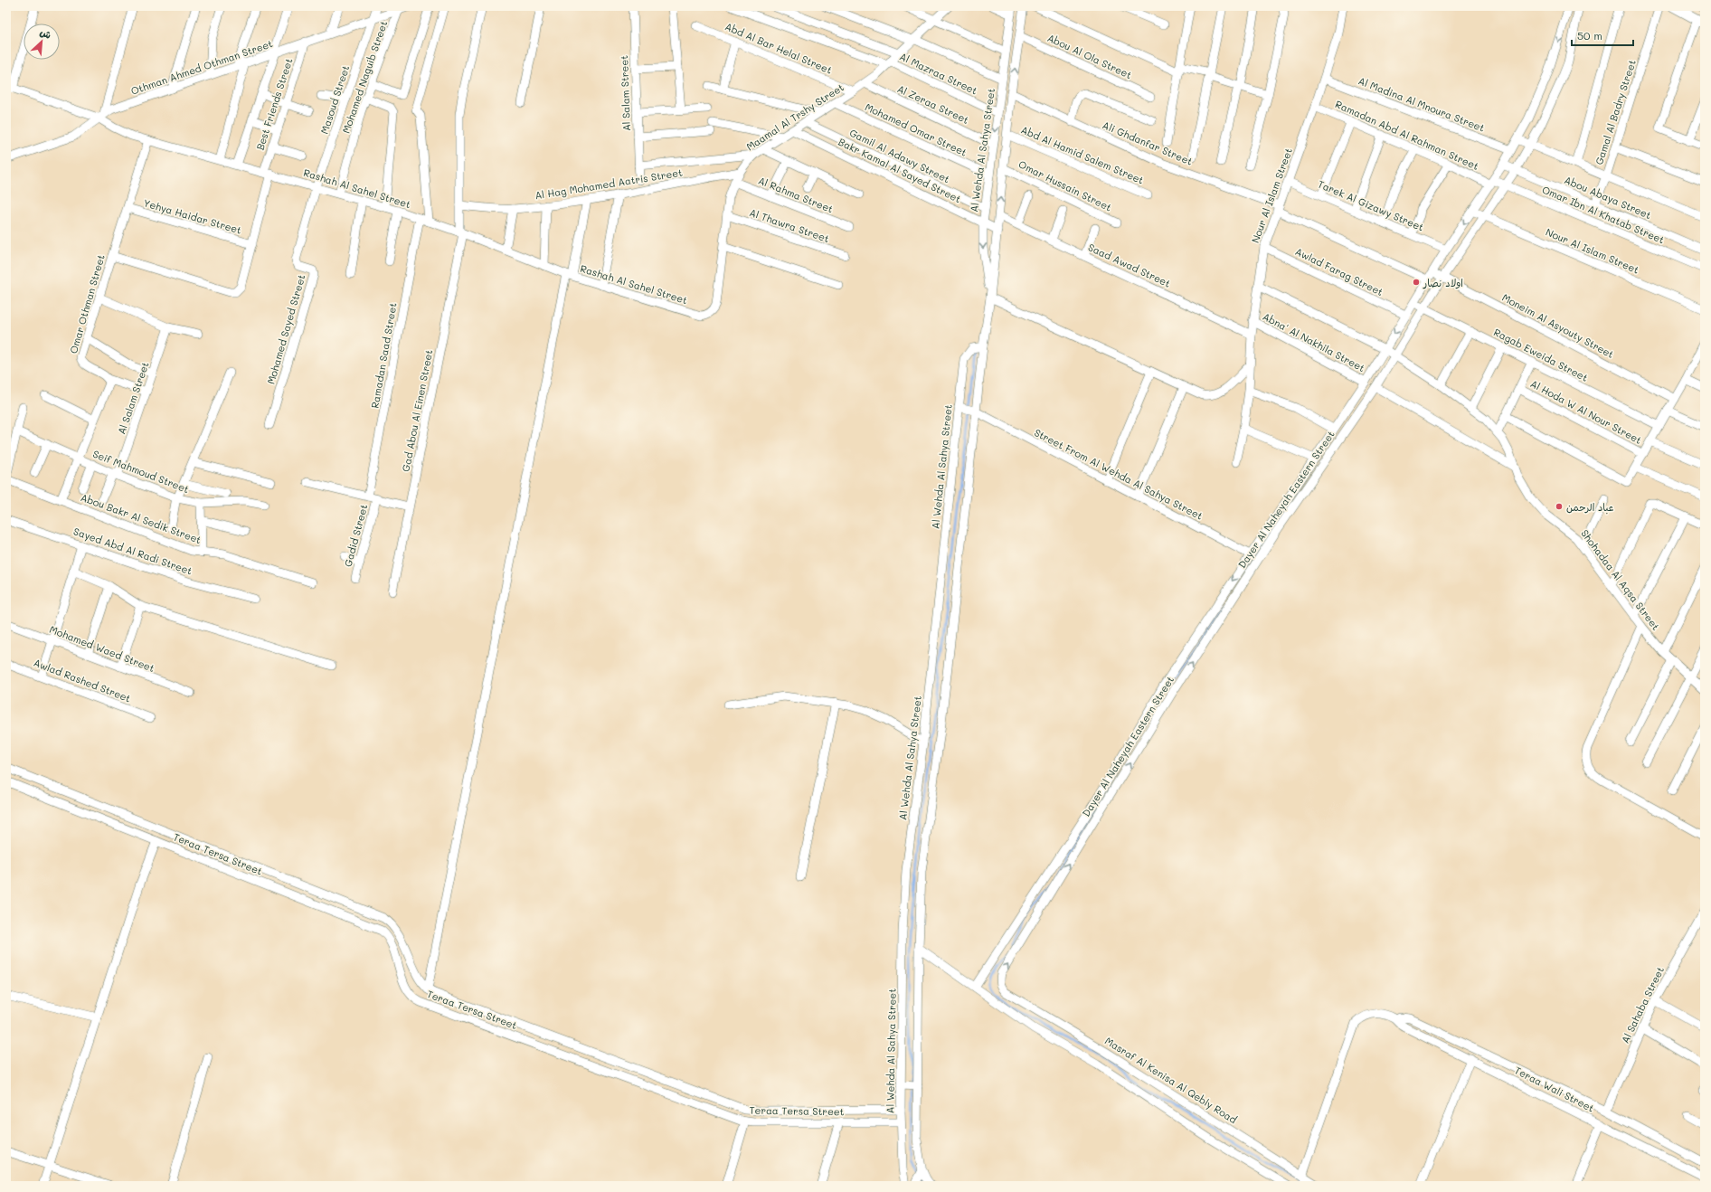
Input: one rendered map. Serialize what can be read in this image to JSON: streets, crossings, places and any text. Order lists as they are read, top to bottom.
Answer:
{
  "streets": {
    "street": [
      "Abd Al Bar Helal Street",
      "Abou Al Ola Street",
      "Othman Ahmed Othman Street",
      "Al Mazraa Street",
      "Mohamed Naguib Street",
      "Al Salam Street",
      "Masoud Street",
      "Best Friends Street",
      "Al Zeraa Street",
      "Al Madina Al Mnoura Street",
      "Gamal Al Badry Street",
      "Maamal Al Trshy Street",
      "Mohamed Omar Street",
      "Ramadan Abd Al Rahman Street",
      "Ali Ghdanfar Street",
      "Al Wehda Al Sahya Street",
      "Abd Al Hamid Salem Street",
      "Gamil Al Adawy Street",
      "Bakr Kamal Al Sayed Street",
      "Al Hag Mohamed Aatris Street",
      "Omar Hussain Street",
      "Rashah Al Sahel Street",
      "Al Rahma Street",
      "Nour Al Islam Street",
      "Abou Abaya Street",
      "Tarek Al Gizawy Street",
      "Omar Ibn Al Khatab Street",
      "Yehya Haidar Street",
      "Al Thawra Street",
      "Saad Awad Street",
      "Awlad Farag Street",
      "Omar Othman Street",
      "Moneim Al Asyouty Street",
      "Mohamed Sayed Street",
      "Abna' Al Nakhila Street",
      "Ragab Eweida Street",
      "Ramadan Saad Street",
      "Gad Abou Al Einen Street",
      "Al Hoda W Al Nour Street",
      "Seif Mahmoud Street",
      "Street From Al Wehda Al Sahya Street",
      "Dayer Al Naheyah Eastern Street",
      "Abou Bakr Al Sedik Street",
      "Gadid Street",
      "Sayed Abd Al Radi Street",
      "Shohadaa Al Aqsa Street",
      "Mohamed Waed Street",
      "Awlad Rashed Street",
      "Teraa Tersa Street",
      "Al Sahaba Street",
      "Masraf Al Kenisa Al Qebly Road",
      "Teraa Wali Street"
    ]
  },
  "crossings": [
    ["Abd Al Bar Helal Street", "Maamal Al Trshy Street"],
    ["Abou Al Ola Street", "Al Wehda Al Sahya Street"],
    ["Othman Ahmed Othman Street", "Mohamed Naguib Street"],
    ["Othman Ahmed Othman Street", "Masoud Street"],
    ["Othman Ahmed Othman Street", "Best Friends Street"],
    ["Othman Ahmed Othman Street", "Rashah Al Sahel Street"],
    ["Al Mazraa Street", "Maamal Al Trshy Street"],
    ["Al Mazraa Street", "Al Wehda Al Sahya Street"],
    ["Mohamed Naguib Street", "Rashah Al Sahel Street"],
    ["Al Salam Street", "Seif Mahmoud Street"],
    ["Masoud Street", "Rashah Al Sahel Street"],
    ["Masoud Street", "Mohamed Sayed Street"],
    ["Best Friends Street", "Rashah Al Sahel Street"],
    ["Best Friends Street", "Yehya Haidar Street"],
    ["Best Friends Street", "Omar Othman Street"],
    ["Al Zeraa Street", "Maamal Al Trshy Street"],
    ["Al Zeraa Street", "Al Wehda Al Sahya Street"],
    ["Al Madina Al Mnoura Street", "Nour Al Islam Street"],
    ["Al Madina Al Mnoura Street", "Dayer Al Naheyah Eastern Street"],
    ["Gamal Al Badry Street", "Abou Abaya Street"],
    ["Maamal Al Trshy Street", "Mohamed Omar Street"],
    ["Maamal Al Trshy Street", "Gamil Al Adawy Street"],
    ["Maamal Al Trshy Street", "Bakr Kamal Al Sayed Street"],
    ["Maamal Al Trshy Street", "Al Hag Mohamed Aatris Street"],
    ["Maamal Al Trshy Street", "Rashah Al Sahel Street"],
    ["Maamal Al Trshy Street", "Al Rahma Street"],
    ["Maamal Al Trshy Street", "Al Thawra Street"],
    ["Mohamed Omar Street", "Al Wehda Al Sahya Street"],
    ["Ramadan Abd Al Rahman Street", "Nour Al Islam Street"],
    ["Ramadan Abd Al Rahman Street", "Omar Ibn Al Khatab Street"],
    ["Ramadan Abd Al Rahman Street", "Dayer Al Naheyah Eastern Street"],
    ["Ali Ghdanfar Street", "Al Wehda Al Sahya Street"],
    ["Ali Ghdanfar Street", "Nour Al Islam Street"],
    ["Ali Ghdanfar Street", "Dayer Al Naheyah Eastern Street"],
    ["Al Wehda Al Sahya Street", "Abd Al Hamid Salem Street"],
    ["Al Wehda Al Sahya Street", "Gamil Al Adawy Street"],
    ["Al Wehda Al Sahya Street", "Bakr Kamal Al Sayed Street"],
    ["Al Wehda Al Sahya Street", "Omar Hussain Street"],
    ["Al Wehda Al Sahya Street", "Saad Awad Street"],
    ["Al Wehda Al Sahya Street", "Street From Al Wehda Al Sahya Street"],
    ["Al Wehda Al Sahya Street", "Teraa Tersa Street"],
    ["Al Hag Mohamed Aatris Street", "Gad Abou Al Einen Street"],
    ["Rashah Al Sahel Street", "Omar Othman Street"],
    ["Rashah Al Sahel Street", "Mohamed Sayed Street"],
    ["Rashah Al Sahel Street", "Ramadan Saad Street"],
    ["Rashah Al Sahel Street", "Gad Abou Al Einen Street"],
    ["Nour Al Islam Street", "Tarek Al Gizawy Street"],
    ["Nour Al Islam Street", "Saad Awad Street"],
    ["Nour Al Islam Street", "Awlad Farag Street"],
    ["Nour Al Islam Street", "Abna' Al Nakhila Street"],
    ["Nour Al Islam Street", "Dayer Al Naheyah Eastern Street"],
    ["Nour Al Islam Street", "Shohadaa Al Aqsa Street"],
    ["Abou Abaya Street", "Dayer Al Naheyah Eastern Street"],
    ["Tarek Al Gizawy Street", "Dayer Al Naheyah Eastern Street"],
    ["Omar Ibn Al Khatab Street", "Dayer Al Naheyah Eastern Street"],
    ["Yehya Haidar Street", "Omar Othman Street"],
    ["Awlad Farag Street", "Dayer Al Naheyah Eastern Street"],
    ["Moneim Al Asyouty Street", "Dayer Al Naheyah Eastern Street"],
    ["Abna' Al Nakhila Street", "Dayer Al Naheyah Eastern Street"],
    ["Ragab Eweida Street", "Dayer Al Naheyah Eastern Street"],
    ["Ramadan Saad Street", "Gadid Street"],
    ["Street From Al Wehda Al Sahya Street", "Dayer Al Naheyah Eastern Street"],
    ["Dayer Al Naheyah Eastern Street", "Shohadaa Al Aqsa Street"],
    ["Dayer Al Naheyah Eastern Street", "Masraf Al Kenisa Al Qebly Road"],
    ["Al Sahaba Street", "Teraa Wali Street"],
    ["Masraf Al Kenisa Al Qebly Road", "Teraa Wali Street"]
  ],
  "places": ["اولاد نصار", "عباد الرحمن"],
  "scale_bar": "50 m",
  "north": "top right"
}
